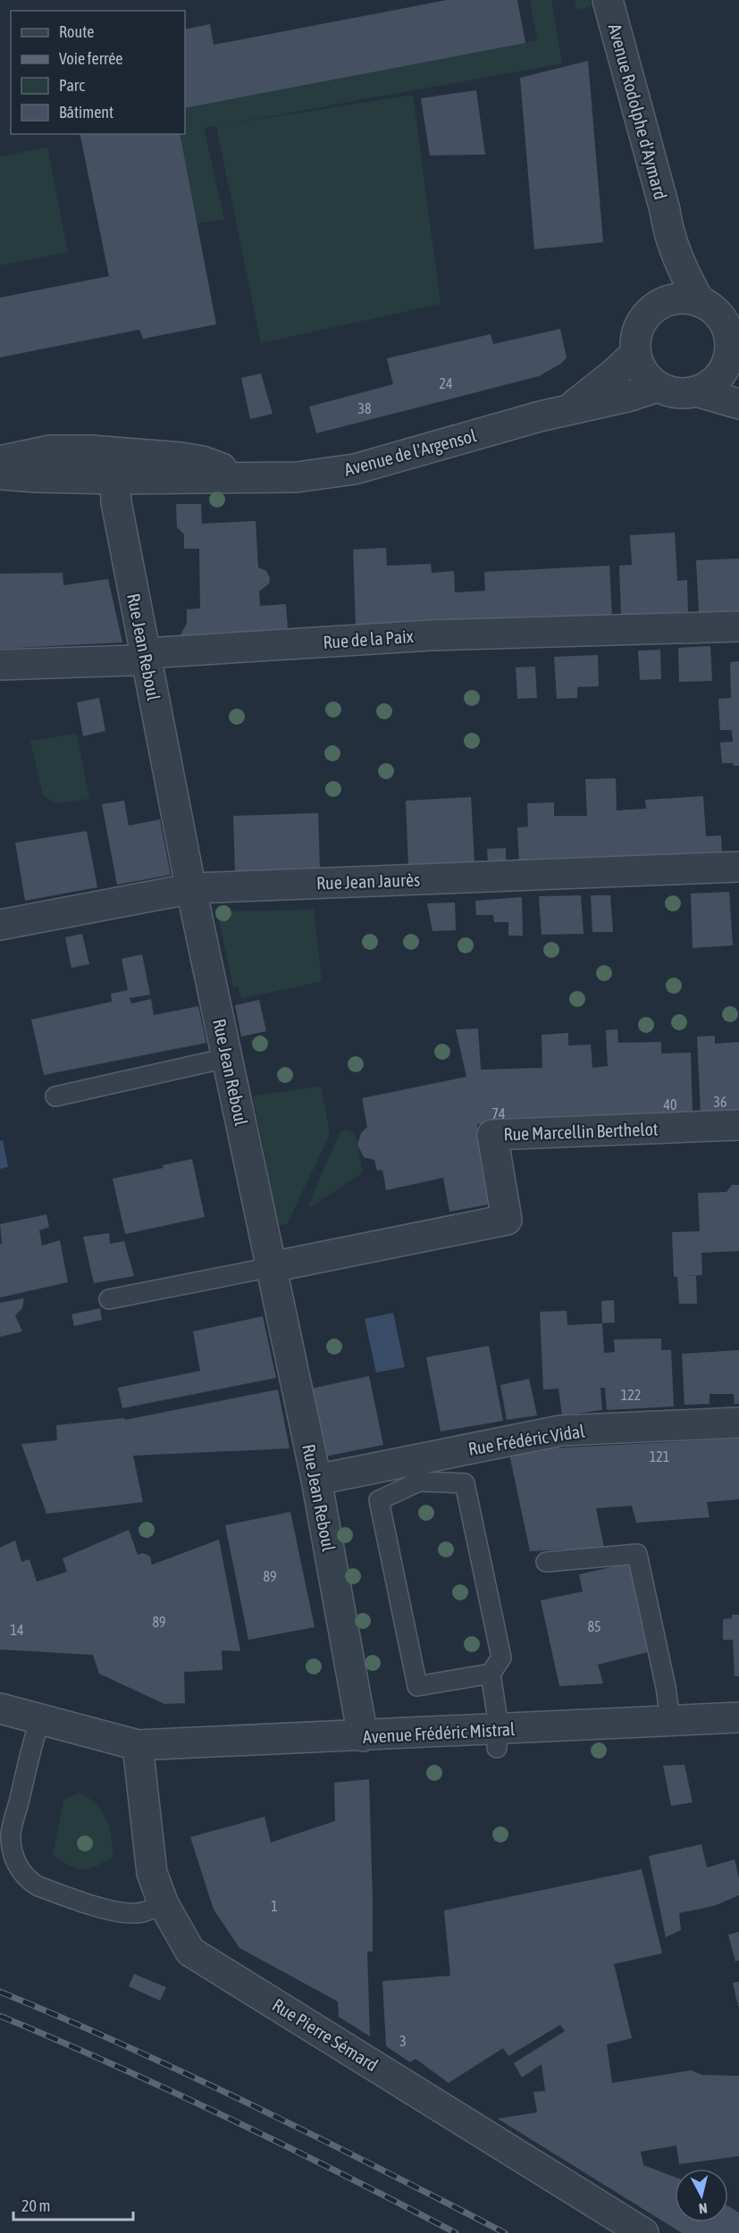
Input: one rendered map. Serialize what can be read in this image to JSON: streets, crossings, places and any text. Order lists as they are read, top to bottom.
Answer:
{
  "streets": {
    "street": [
      "Avenue Rodolphe d'Aymard",
      "Avenue de l'Argensol",
      "Rue de la Paix",
      "Rue Jean Reboul",
      "Rue Jean Jaurès",
      "Rue Marcellin Berthelot",
      "Rue Frédéric Vidal",
      "Avenue Frédéric Mistral",
      "Rue Pierre Sémard"
    ]
  },
  "crossings": [
    ["Avenue Rodolphe d'Aymard", "Avenue de l'Argensol"],
    ["Avenue de l'Argensol", "Rue Jean Reboul"],
    ["Rue de la Paix", "Rue Jean Reboul"],
    ["Rue Jean Reboul", "Rue Jean Jaurès"],
    ["Rue Jean Reboul", "Rue Marcellin Berthelot"],
    ["Rue Jean Reboul", "Rue Frédéric Vidal"],
    ["Rue Jean Reboul", "Avenue Frédéric Mistral"],
    ["Avenue Frédéric Mistral", "Rue Pierre Sémard"]
  ],
  "house_numbers": [
    "24",
    "38",
    "36",
    "40",
    "74",
    "122",
    "121",
    "89",
    "89",
    "85",
    "14",
    "1",
    "3"
  ],
  "legend": [
    "Route",
    "Voie ferrée",
    "Parc",
    "Bâtiment"
  ],
  "scale_bar": "20 m",
  "north": "bottom"
}
